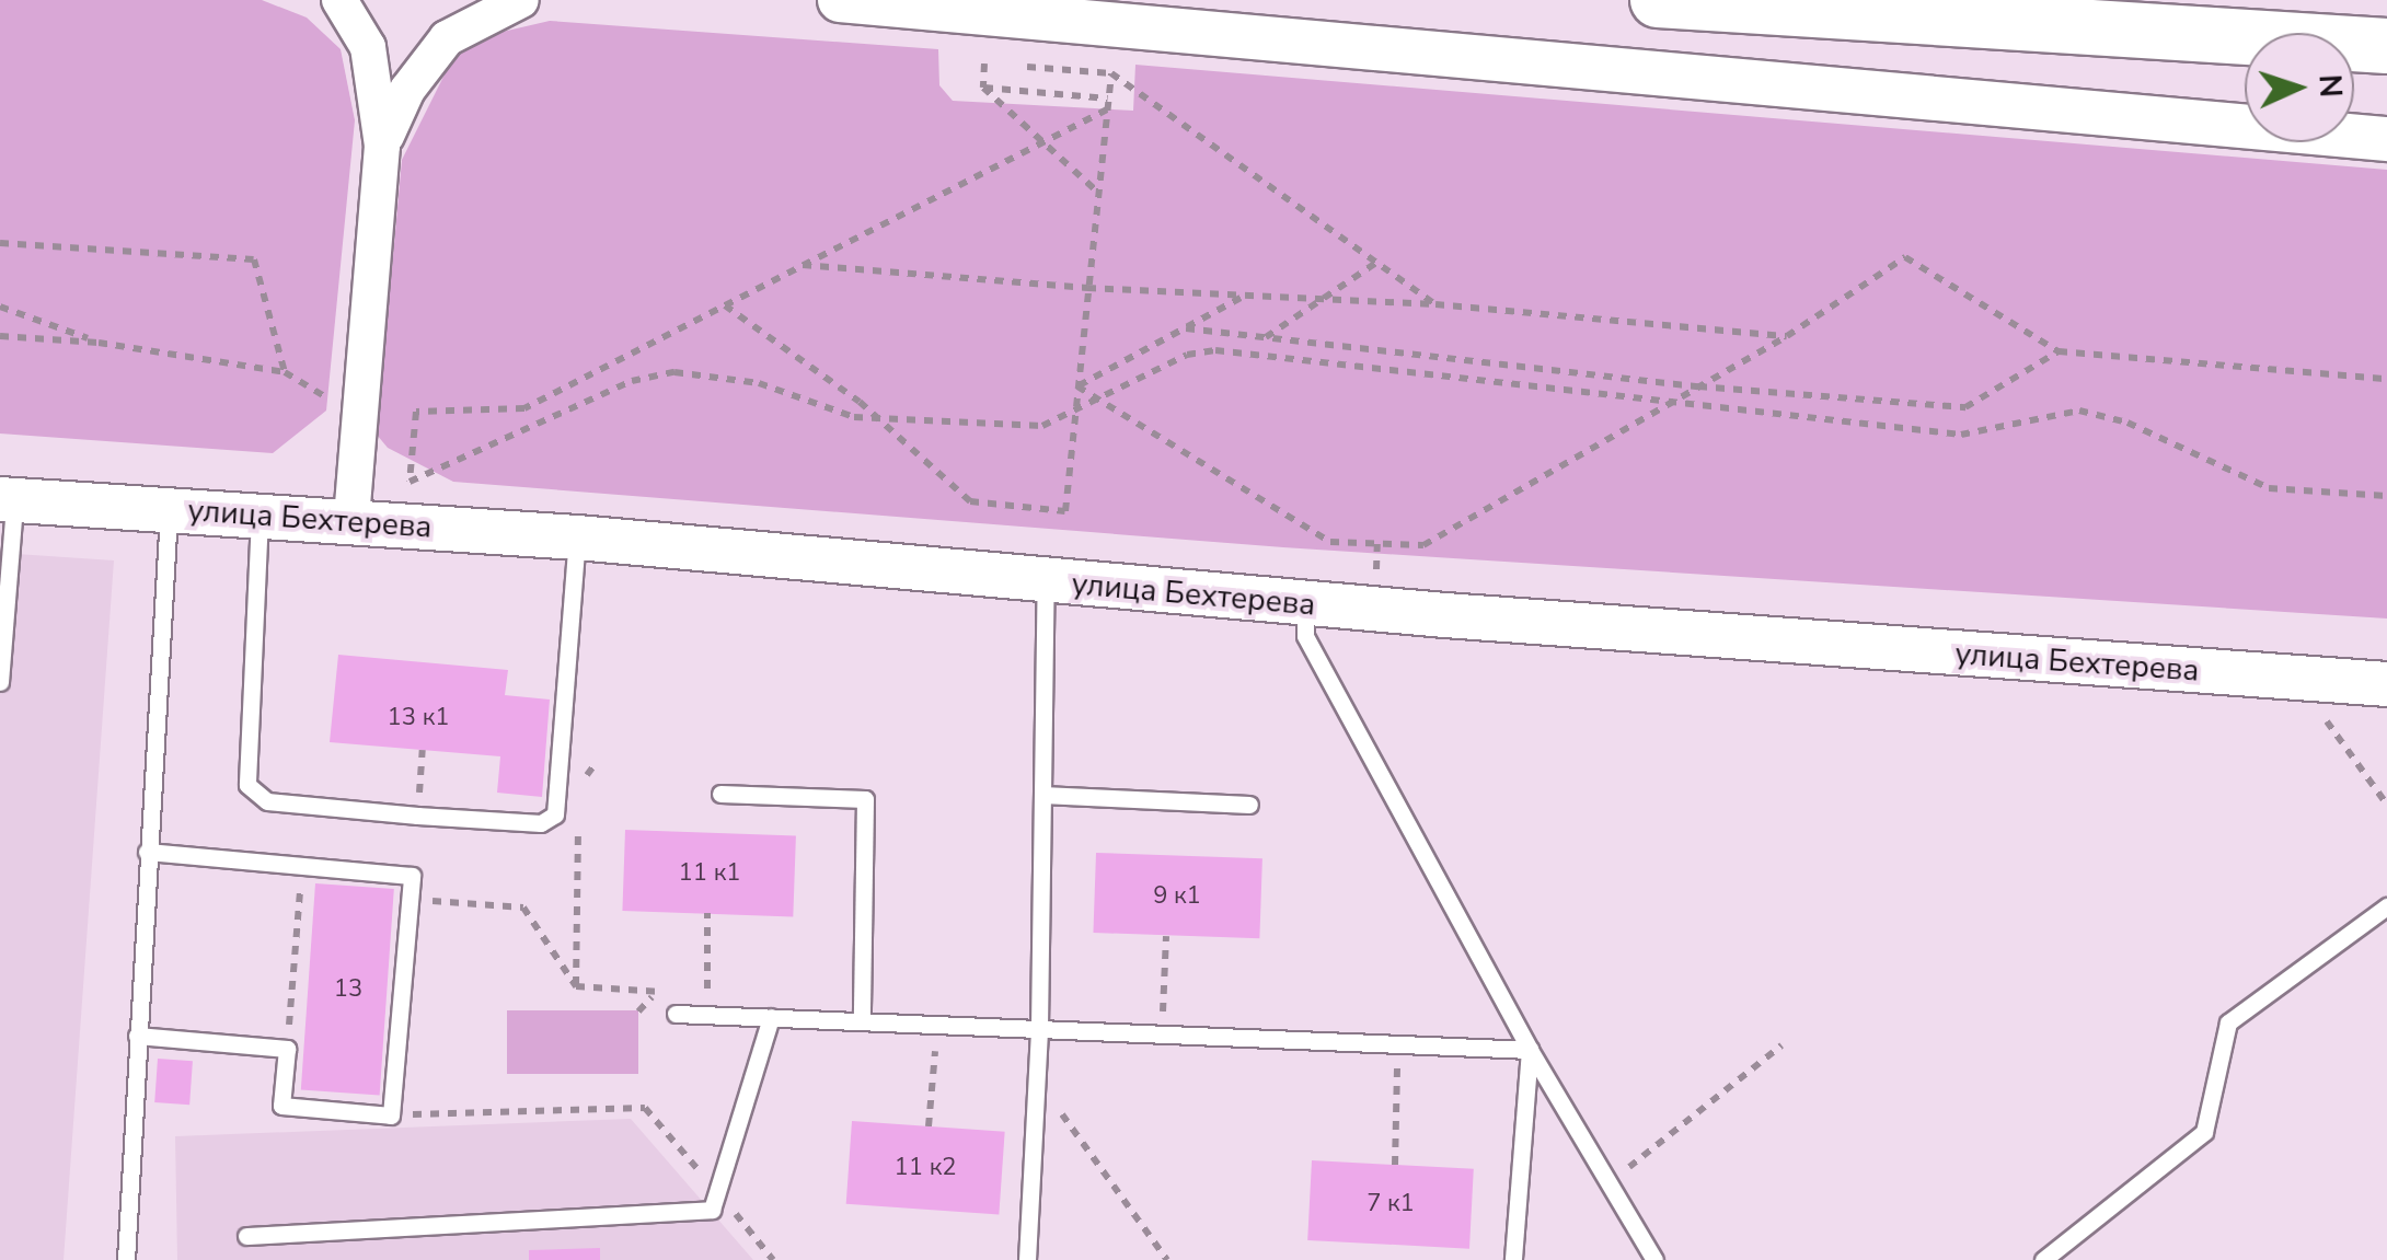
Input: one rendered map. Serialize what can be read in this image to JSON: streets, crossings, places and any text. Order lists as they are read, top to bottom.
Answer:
{
  "streets": {
    "street": ["улица Бехтерева"]
  },
  "house_numbers": [
    "13 к1",
    "11 к1",
    "9 к1",
    "13",
    "11 к2",
    "7 к1"
  ],
  "north": "right"
}
